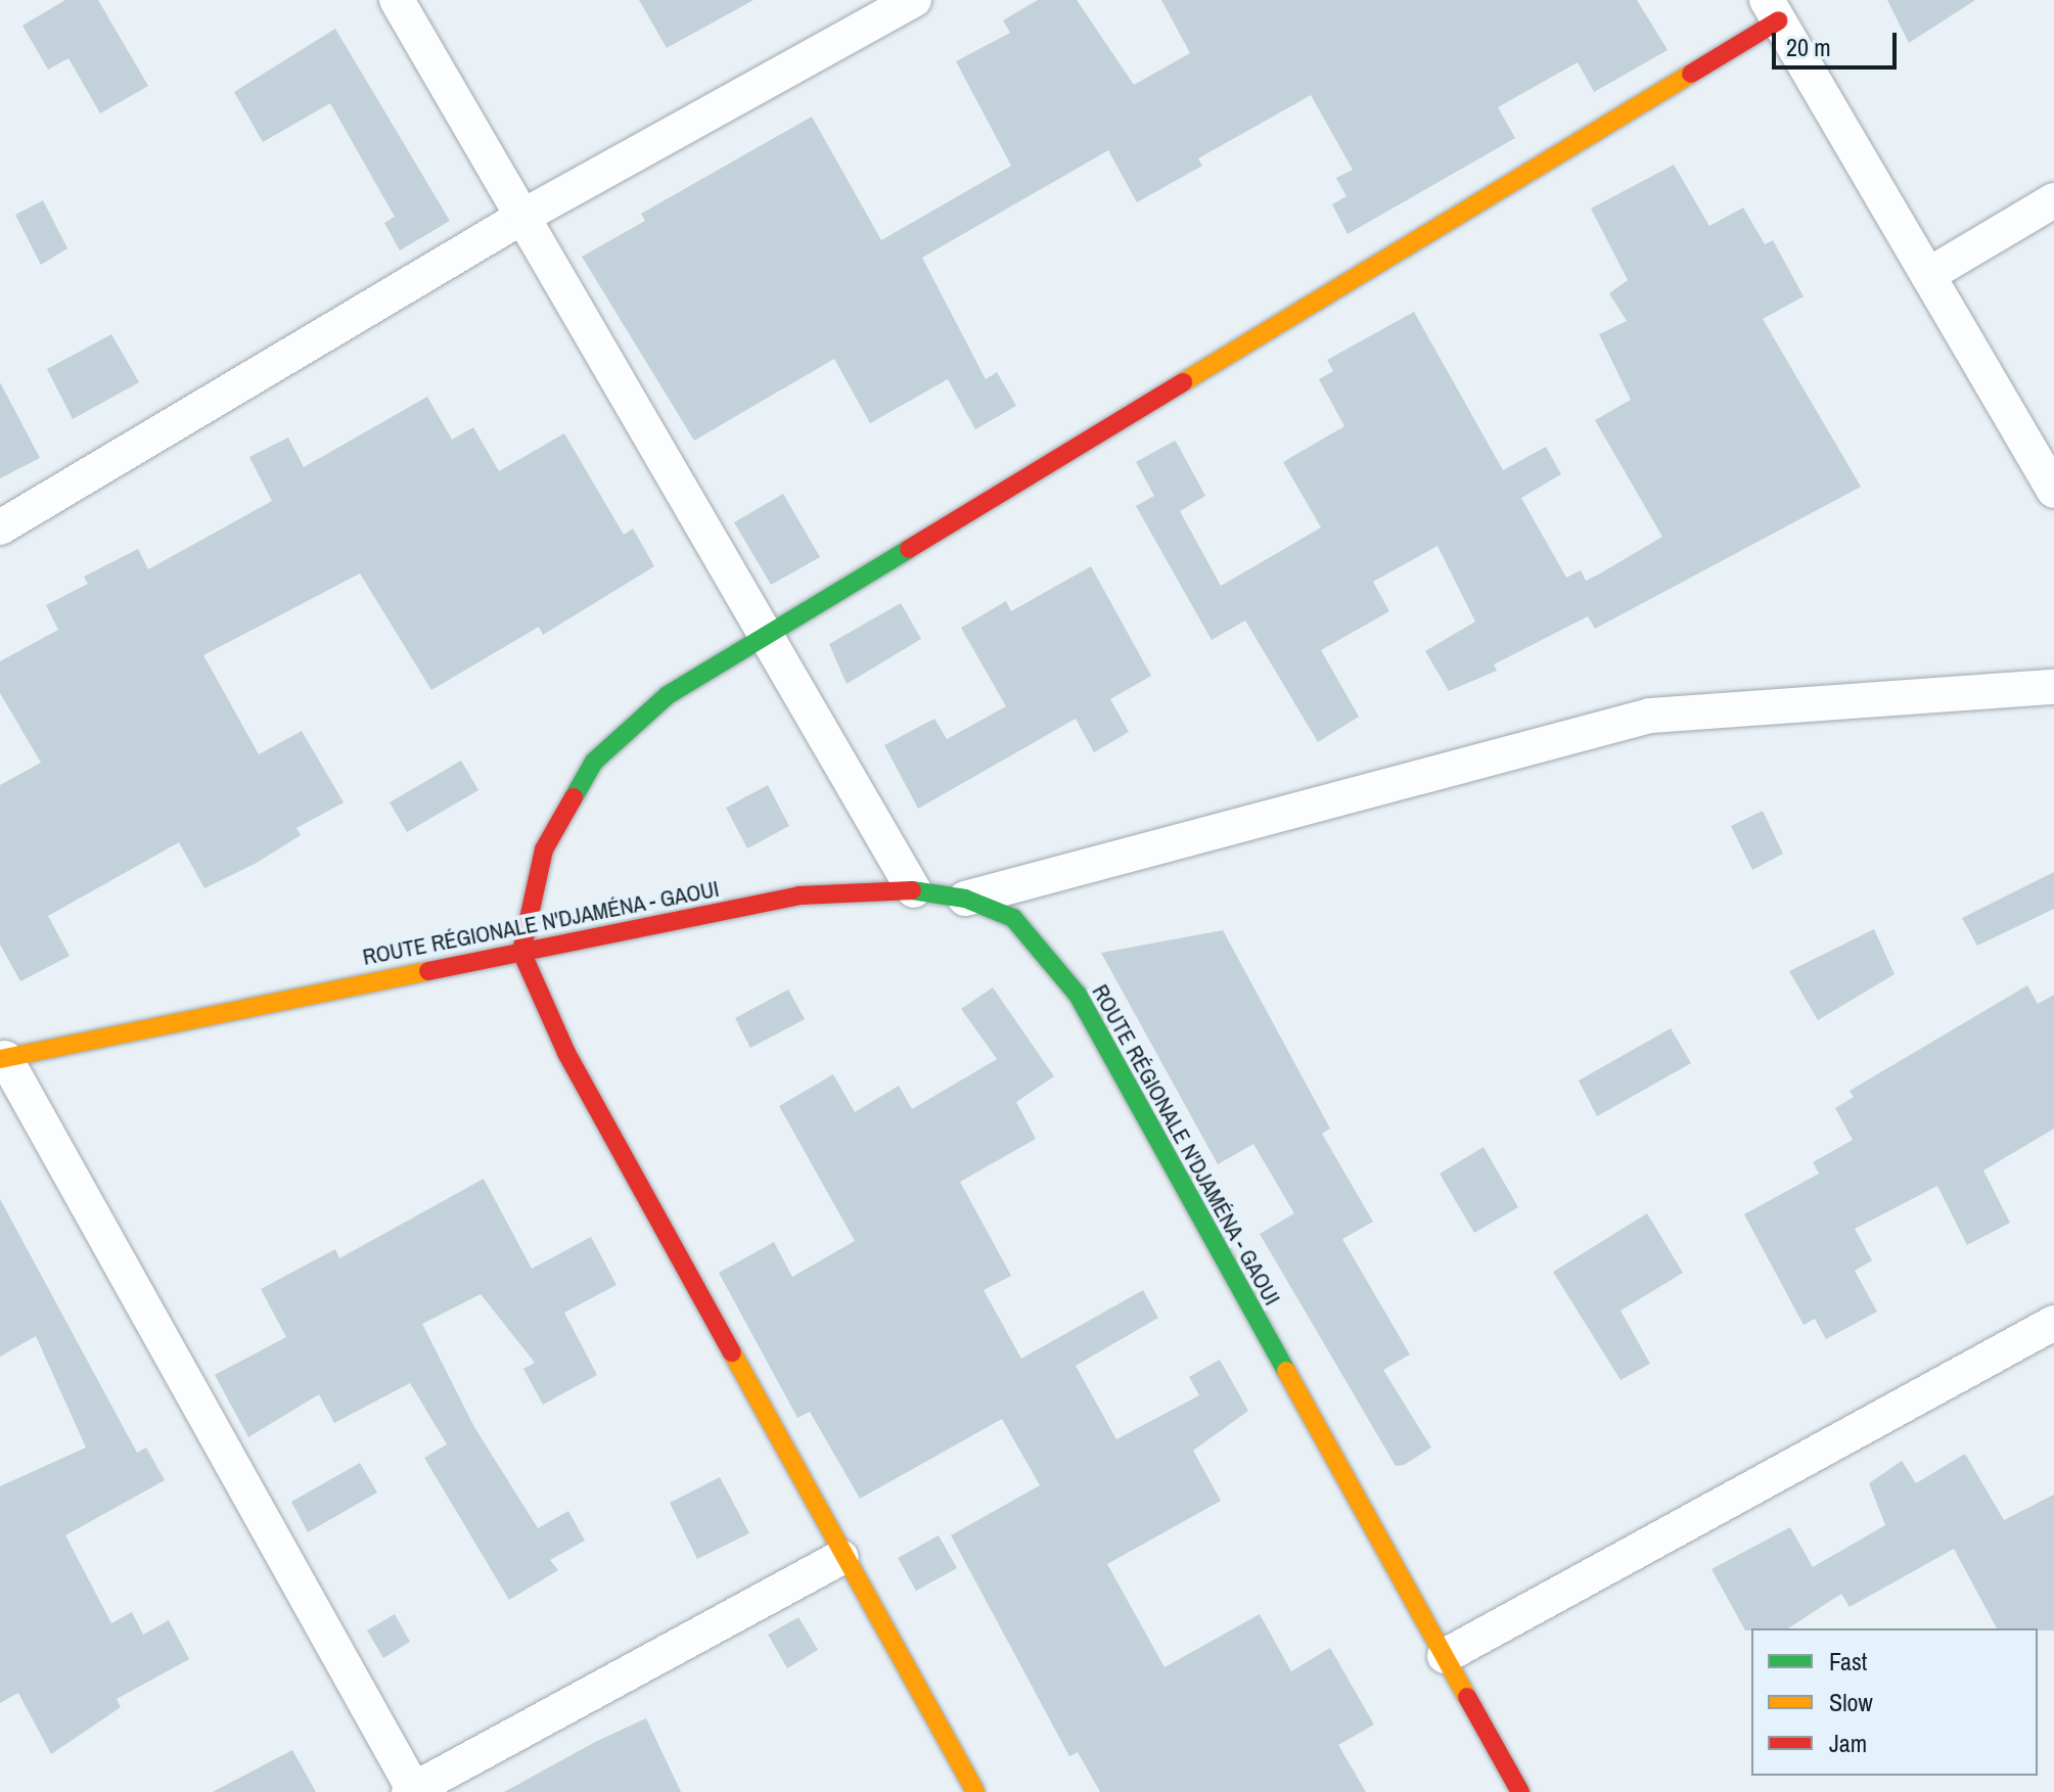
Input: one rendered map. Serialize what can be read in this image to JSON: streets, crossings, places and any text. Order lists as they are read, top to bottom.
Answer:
{
  "streets": {
    "street": ["ROUTE RÉGIONALE N'DJAMÉNA - GAOUI"]
  },
  "legend": ["Fast", "Slow", "Jam"],
  "scale_bar": "20 m"
}
